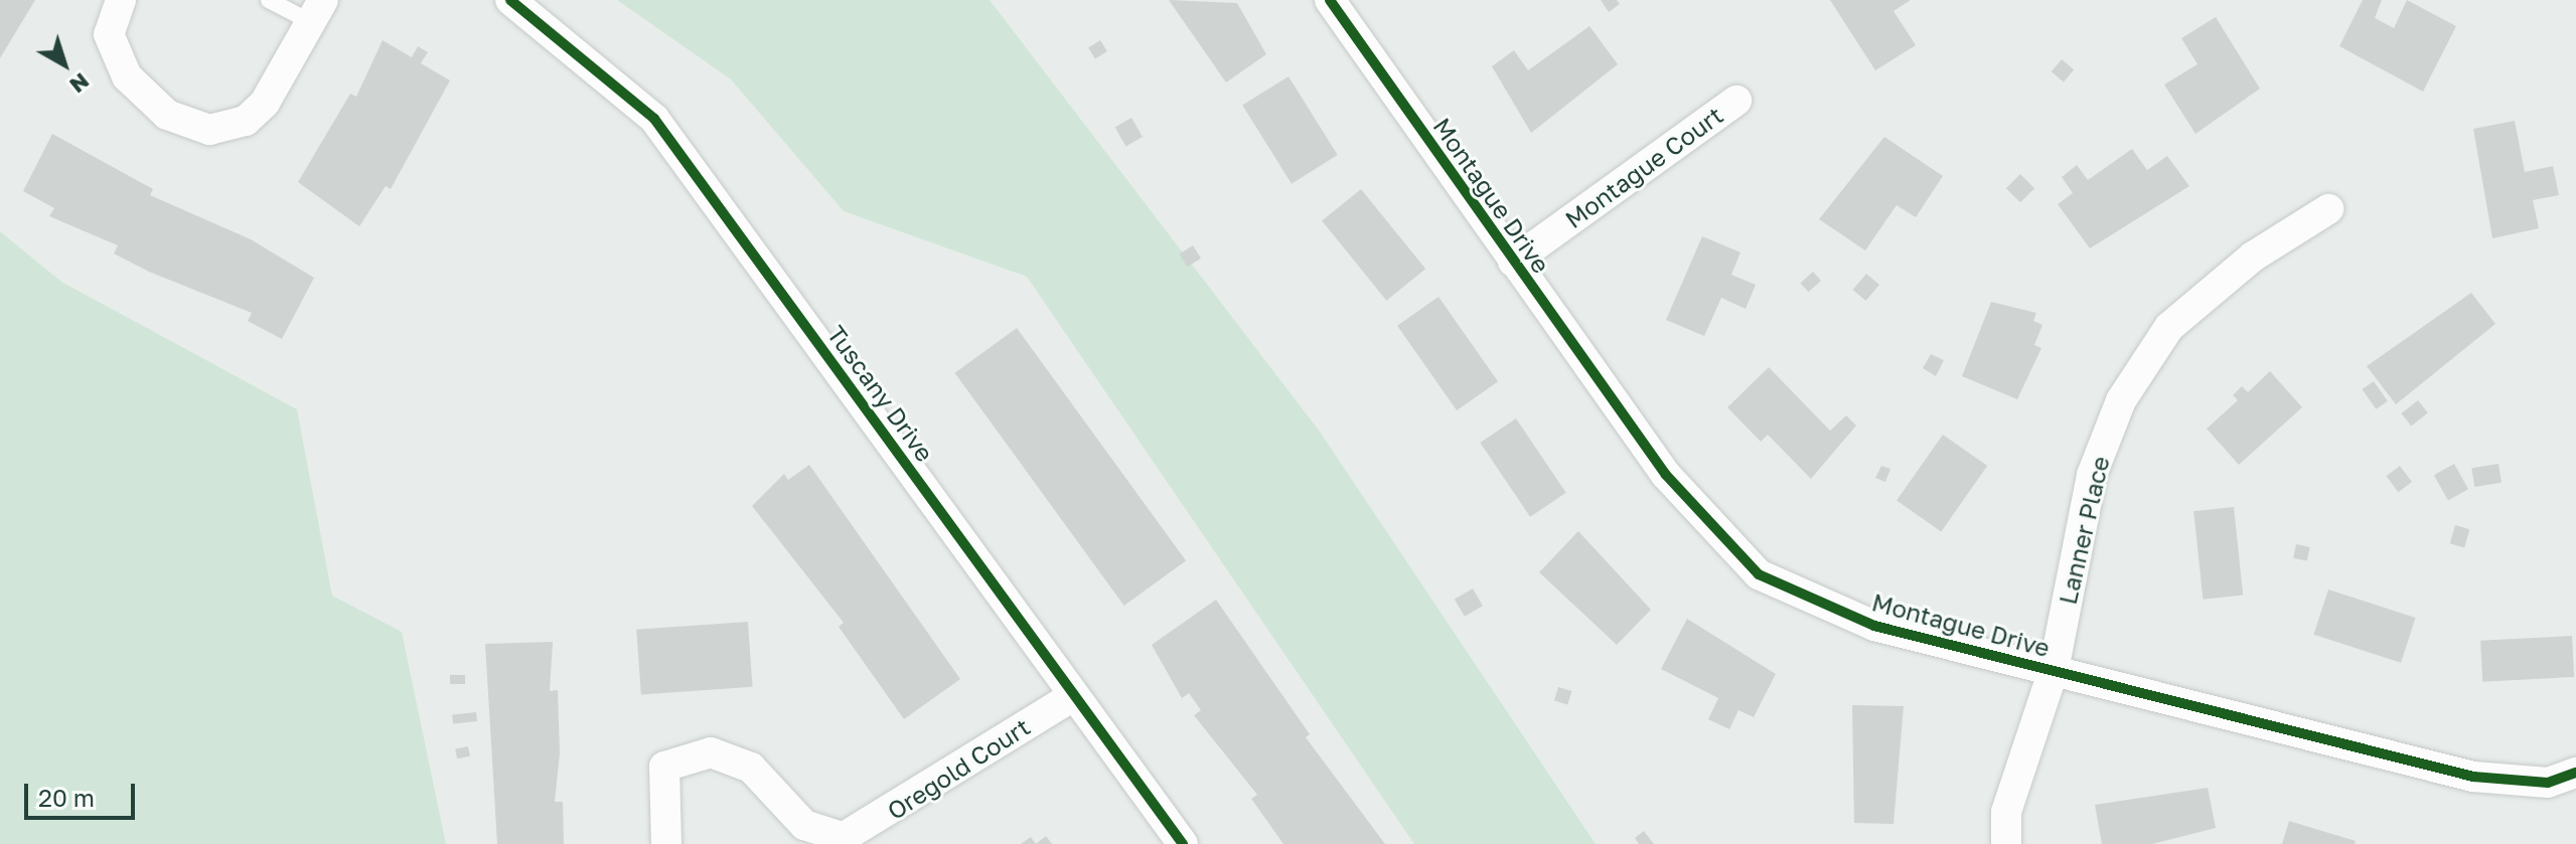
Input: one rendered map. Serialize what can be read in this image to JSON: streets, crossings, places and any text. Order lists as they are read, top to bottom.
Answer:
{
  "streets": {
    "street": [
      "Montague Court",
      "Montague Drive",
      "Tuscany Drive",
      "Lanner Place",
      "Oregold Court"
    ]
  },
  "crossings": [
    ["Montague Court", "Montague Drive"],
    ["Montague Drive", "Lanner Place"],
    ["Tuscany Drive", "Oregold Court"]
  ],
  "scale_bar": "20 m",
  "north": "bottom right"
}
